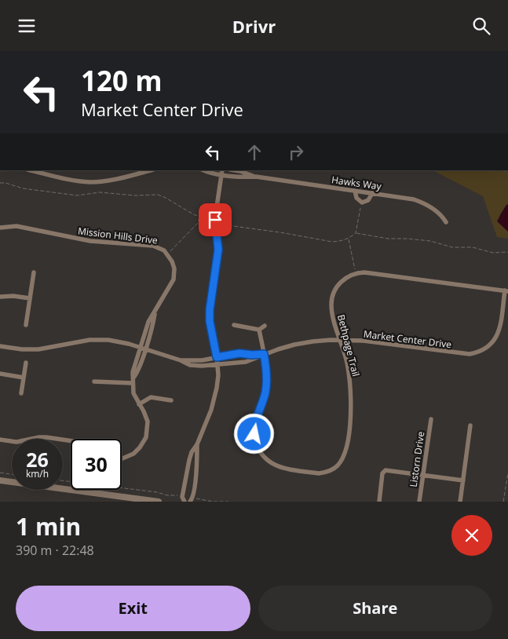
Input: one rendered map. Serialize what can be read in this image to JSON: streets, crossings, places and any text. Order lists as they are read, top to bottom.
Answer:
{
  "streets": {
    "street": [
      "Hawks Way",
      "Mission Hills Drive",
      "Market Center Drive",
      "Bethpage Trail",
      "Listorn Drive"
    ]
  },
  "crossings": [
    ["Mission Hills Drive", "Market Center Drive"],
    ["Market Center Drive", "Bethpage Trail"]
  ],
  "page": {
    "header": "Drivr",
    "turn": ["120 m", "Market Center Drive"],
    "speed": "26 km/h",
    "limit": "30",
    "heading": ["1 min", "390 m · 22:48"],
    "buttons": ["Exit", "Share"]
  }
}
